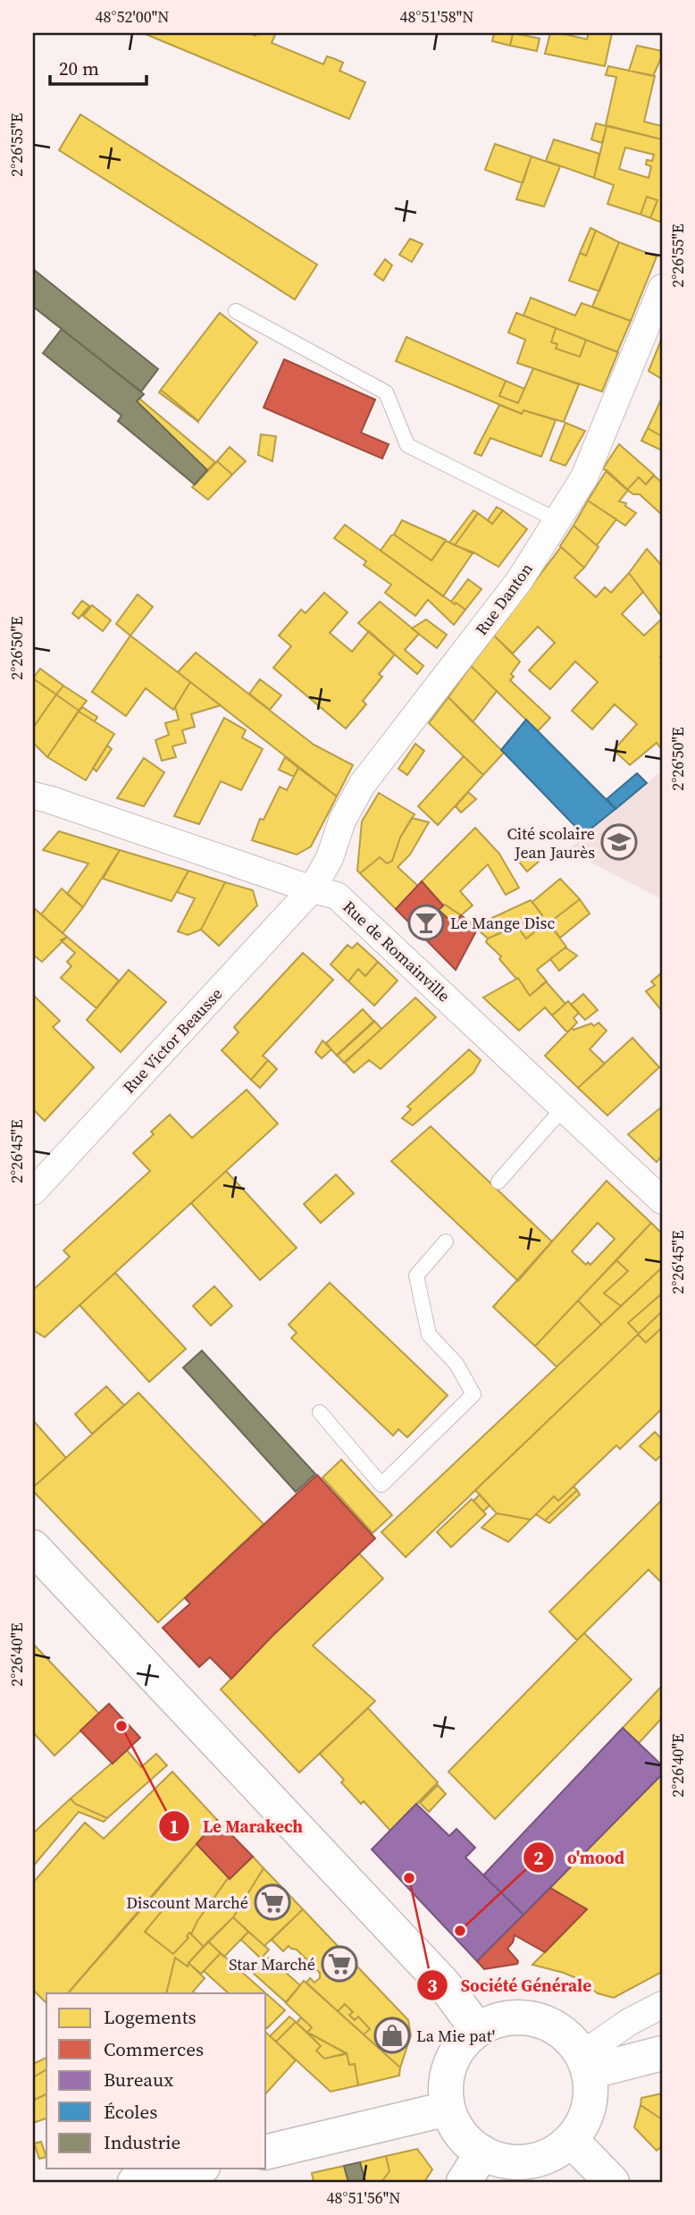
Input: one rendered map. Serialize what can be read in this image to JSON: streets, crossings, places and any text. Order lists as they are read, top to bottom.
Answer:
{
  "streets": {
    "street": ["Rue Danton", "Rue de Romainville", "Rue Victor Beausse"]
  },
  "crossings": [
    ["Rue Danton", "Rue de Romainville"],
    ["Rue Danton", "Rue Victor Beausse"],
    ["Rue de Romainville", "Rue Victor Beausse"]
  ],
  "places": {
    "school or university": ["Cité scolaire Jean Jaurès"],
    "bar": ["Le Mange Disc"],
    "other": ["Le Marakech", "Société Générale", "o'mood"],
    "supermarket": ["Discount Marché", "Star Marché"],
    "shop": ["La Mie pat'"]
  },
  "legend": [
    "Logements",
    "Commerces",
    "Bureaux",
    "Écoles",
    "Industrie"
  ],
  "scale_bar": "20 m",
  "coordinates": [
    "48°52'00\"N",
    "48°51'58\"N",
    "2°26'55\"E",
    "2°26'50\"E",
    "2°26'45\"E",
    "2°26'40\"E",
    "48°51'56\"N"
  ]
}
